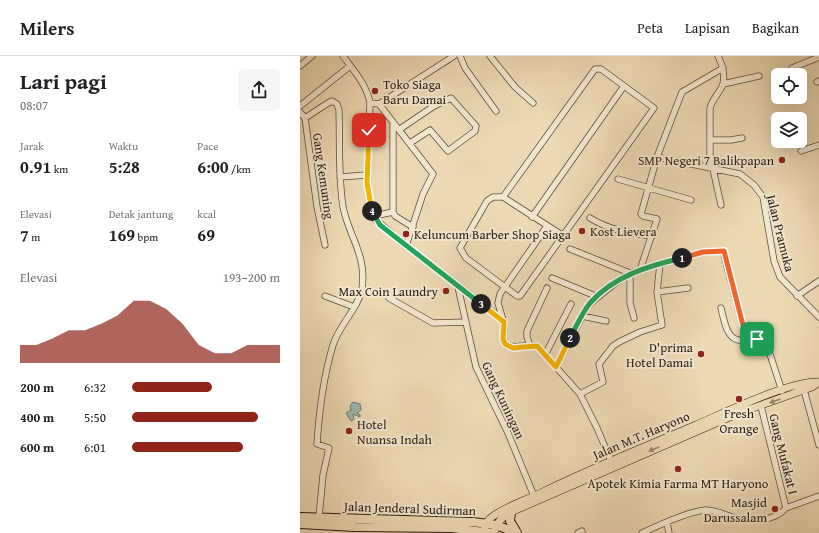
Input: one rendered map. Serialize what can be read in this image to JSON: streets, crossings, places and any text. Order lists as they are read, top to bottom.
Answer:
{
  "streets": {
    "highway": ["Jalan Jenderal Sudirman"],
    "main road": ["Jalan M.T. Haryono"],
    "street": [
      "Gang Kemuning",
      "Jalan Pramuka",
      "Gang Kuningan",
      "Gang Mufakat I"
    ]
  },
  "crossings": [
    ["Gang Kuningan", "Jalan M.T. Haryono"],
    ["Jalan M.T. Haryono", "Gang Mufakat I"],
    ["Jalan M.T. Haryono", "Jalan Jenderal Sudirman"]
  ],
  "places": [
    "Toko Siaga Baru Damai",
    "SMP Negeri 7 Balikpapan",
    "Kost Lievera",
    "Keluncum Barber Shop Siaga",
    "Max Coin Laundry",
    "D'prima Hotel Damai",
    "Fresh Orange",
    "Hotel Nuansa Indah",
    "Apotek Kimia Farma MT Haryono",
    "Masjid Darussalam"
  ],
  "page": {
    "header": "Milers",
    "nav": ["Peta", "Lapisan", "Bagikan"],
    "heading": ["Lari pagi", "08:07"],
    "stats": [
      ["Jarak", "0.91 km"],
      ["Waktu", "5:28"],
      ["Pace", "6:00 /km"],
      ["Elevasi", "7 m"],
      ["Detak jantung", "169 bpm"],
      ["kcal", "69"]
    ],
    "pins": [
      "4",
      "1",
      "3",
      "2"
    ],
    "chart": ["Elevasi", "193–200 m"],
    "list": [
      {
        "name": "200 m",
        "note": "6:32"
      },
      {
        "name": "400 m",
        "note": "5:50"
      },
      {
        "name": "600 m",
        "note": "6:01"
      }
    ]
  }
}
